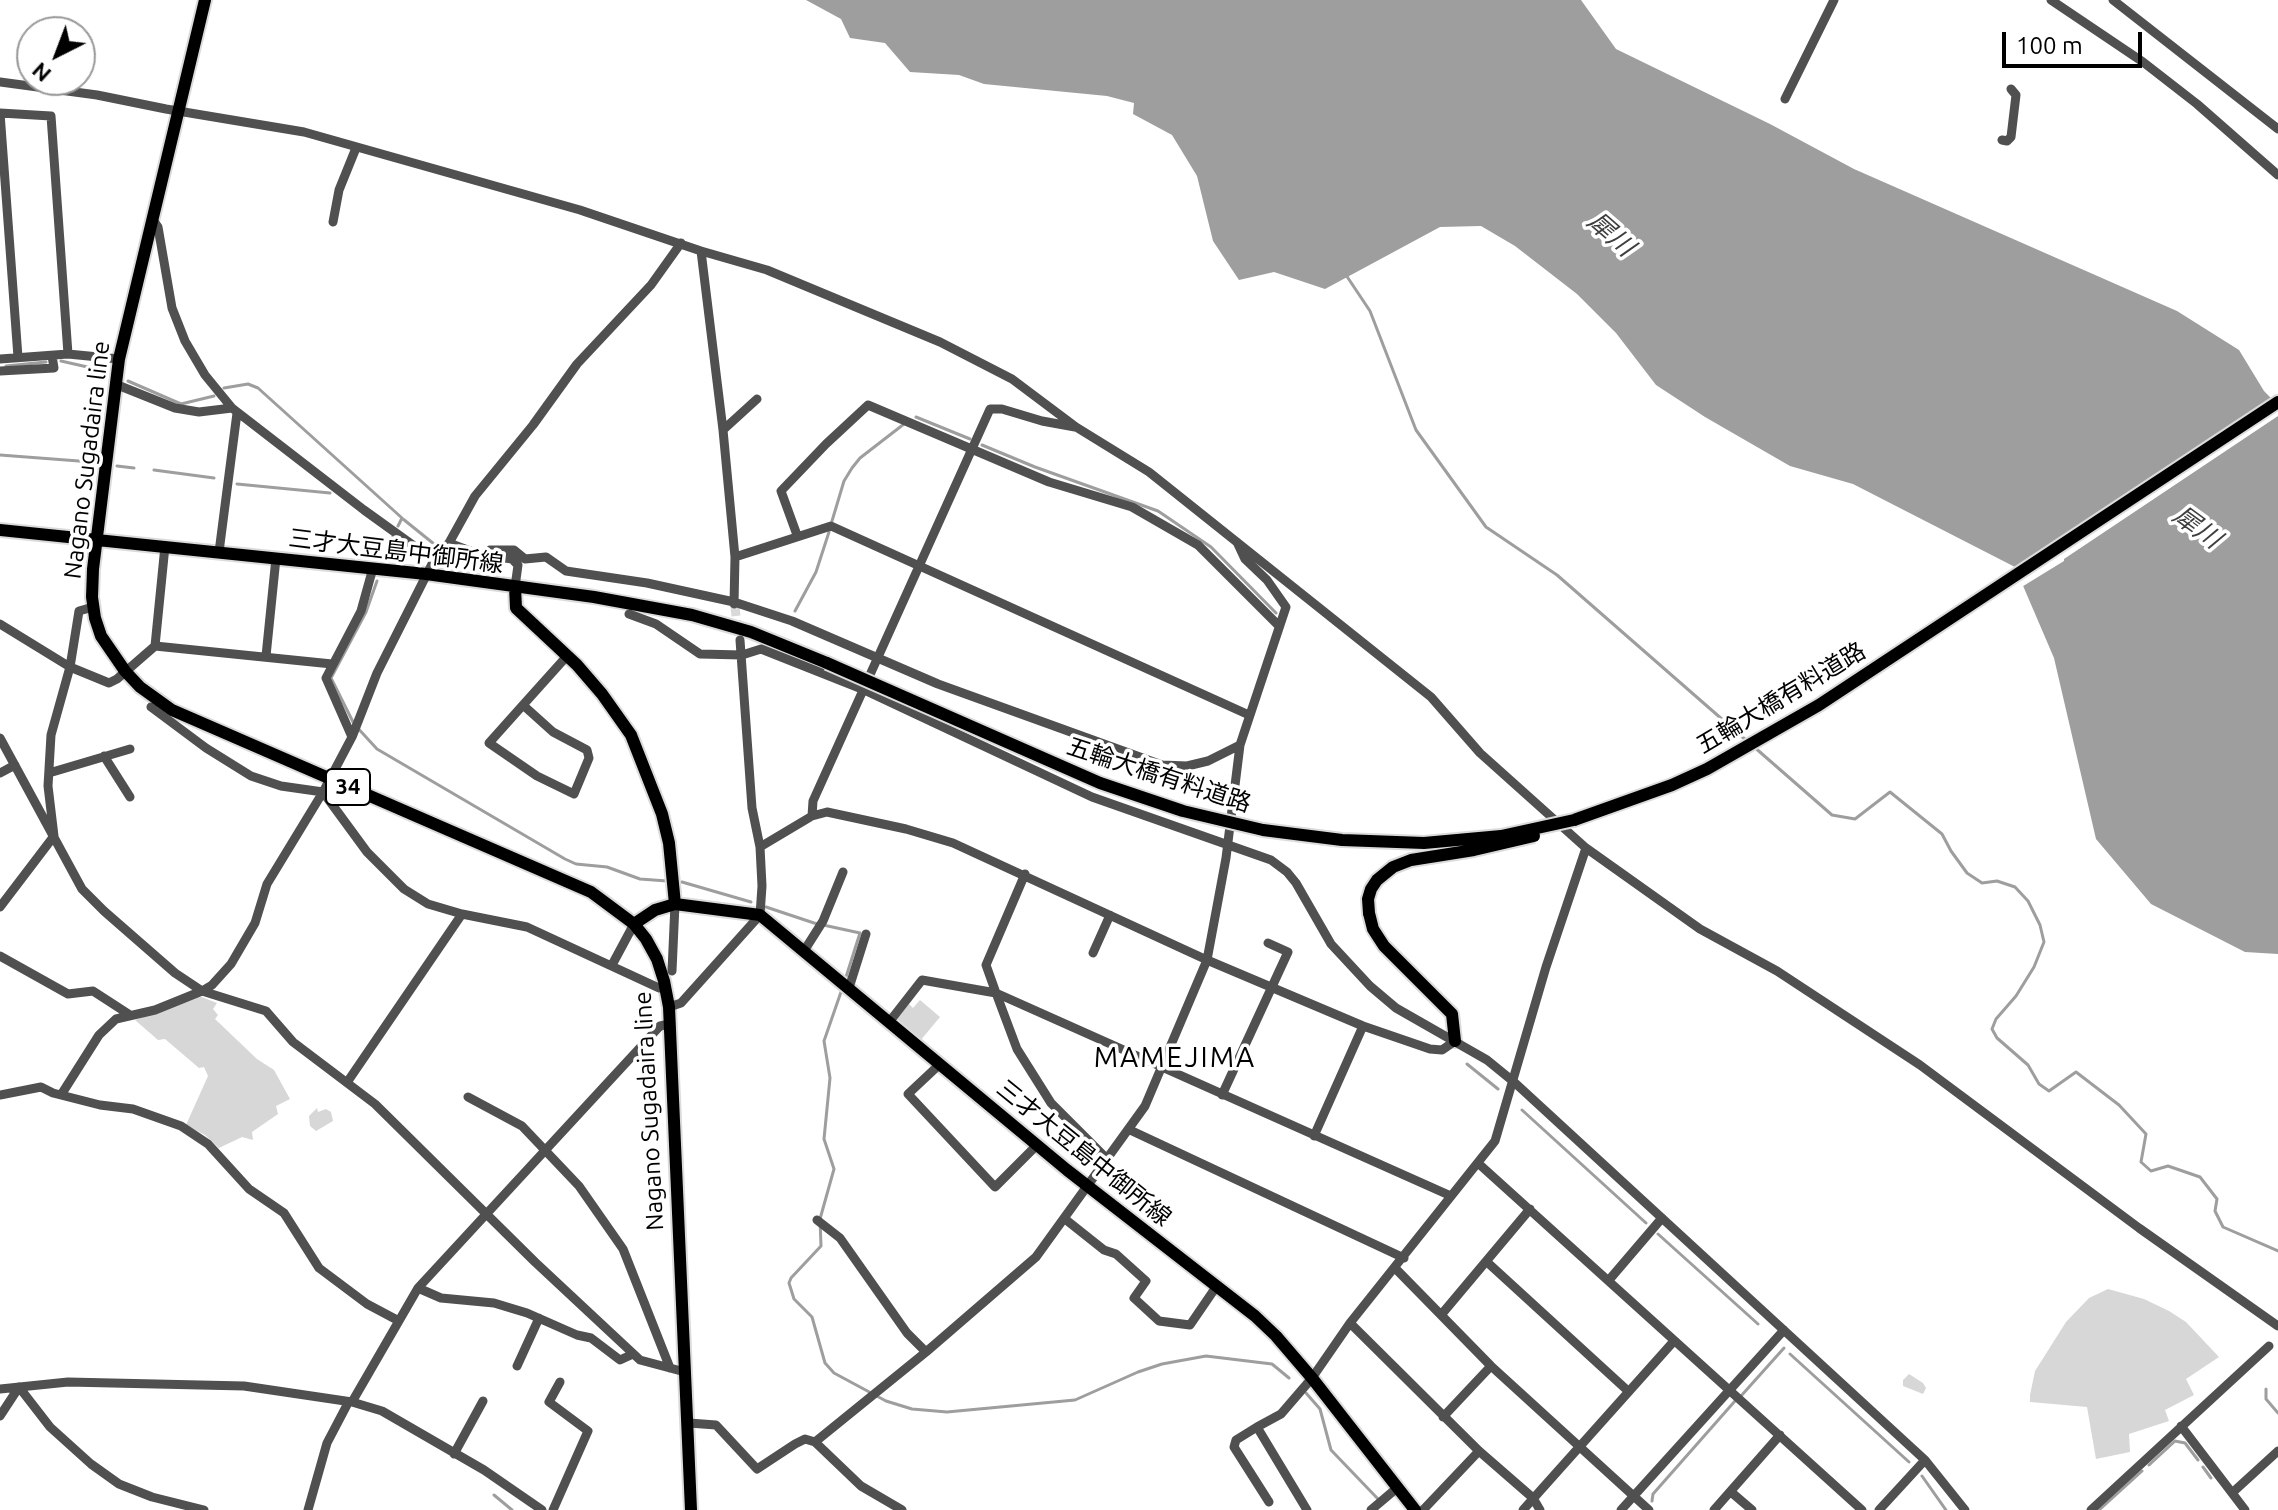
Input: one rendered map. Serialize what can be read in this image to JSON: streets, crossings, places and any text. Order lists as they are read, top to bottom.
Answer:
{
  "streets": {
    "main road": [
      "Nagano Sugadaira line",
      "三才大豆島中御所線",
      "五輪大橋有料道路",
      "34"
    ]
  },
  "crossings": [
    ["Nagano Sugadaira line", "三才大豆島中御所線"],
    ["三才大豆島中御所線", "五輪大橋有料道路"]
  ],
  "districts": ["MAMEJIMA"],
  "water": ["犀川"],
  "scale_bar": "100 m",
  "north": "bottom left"
}
